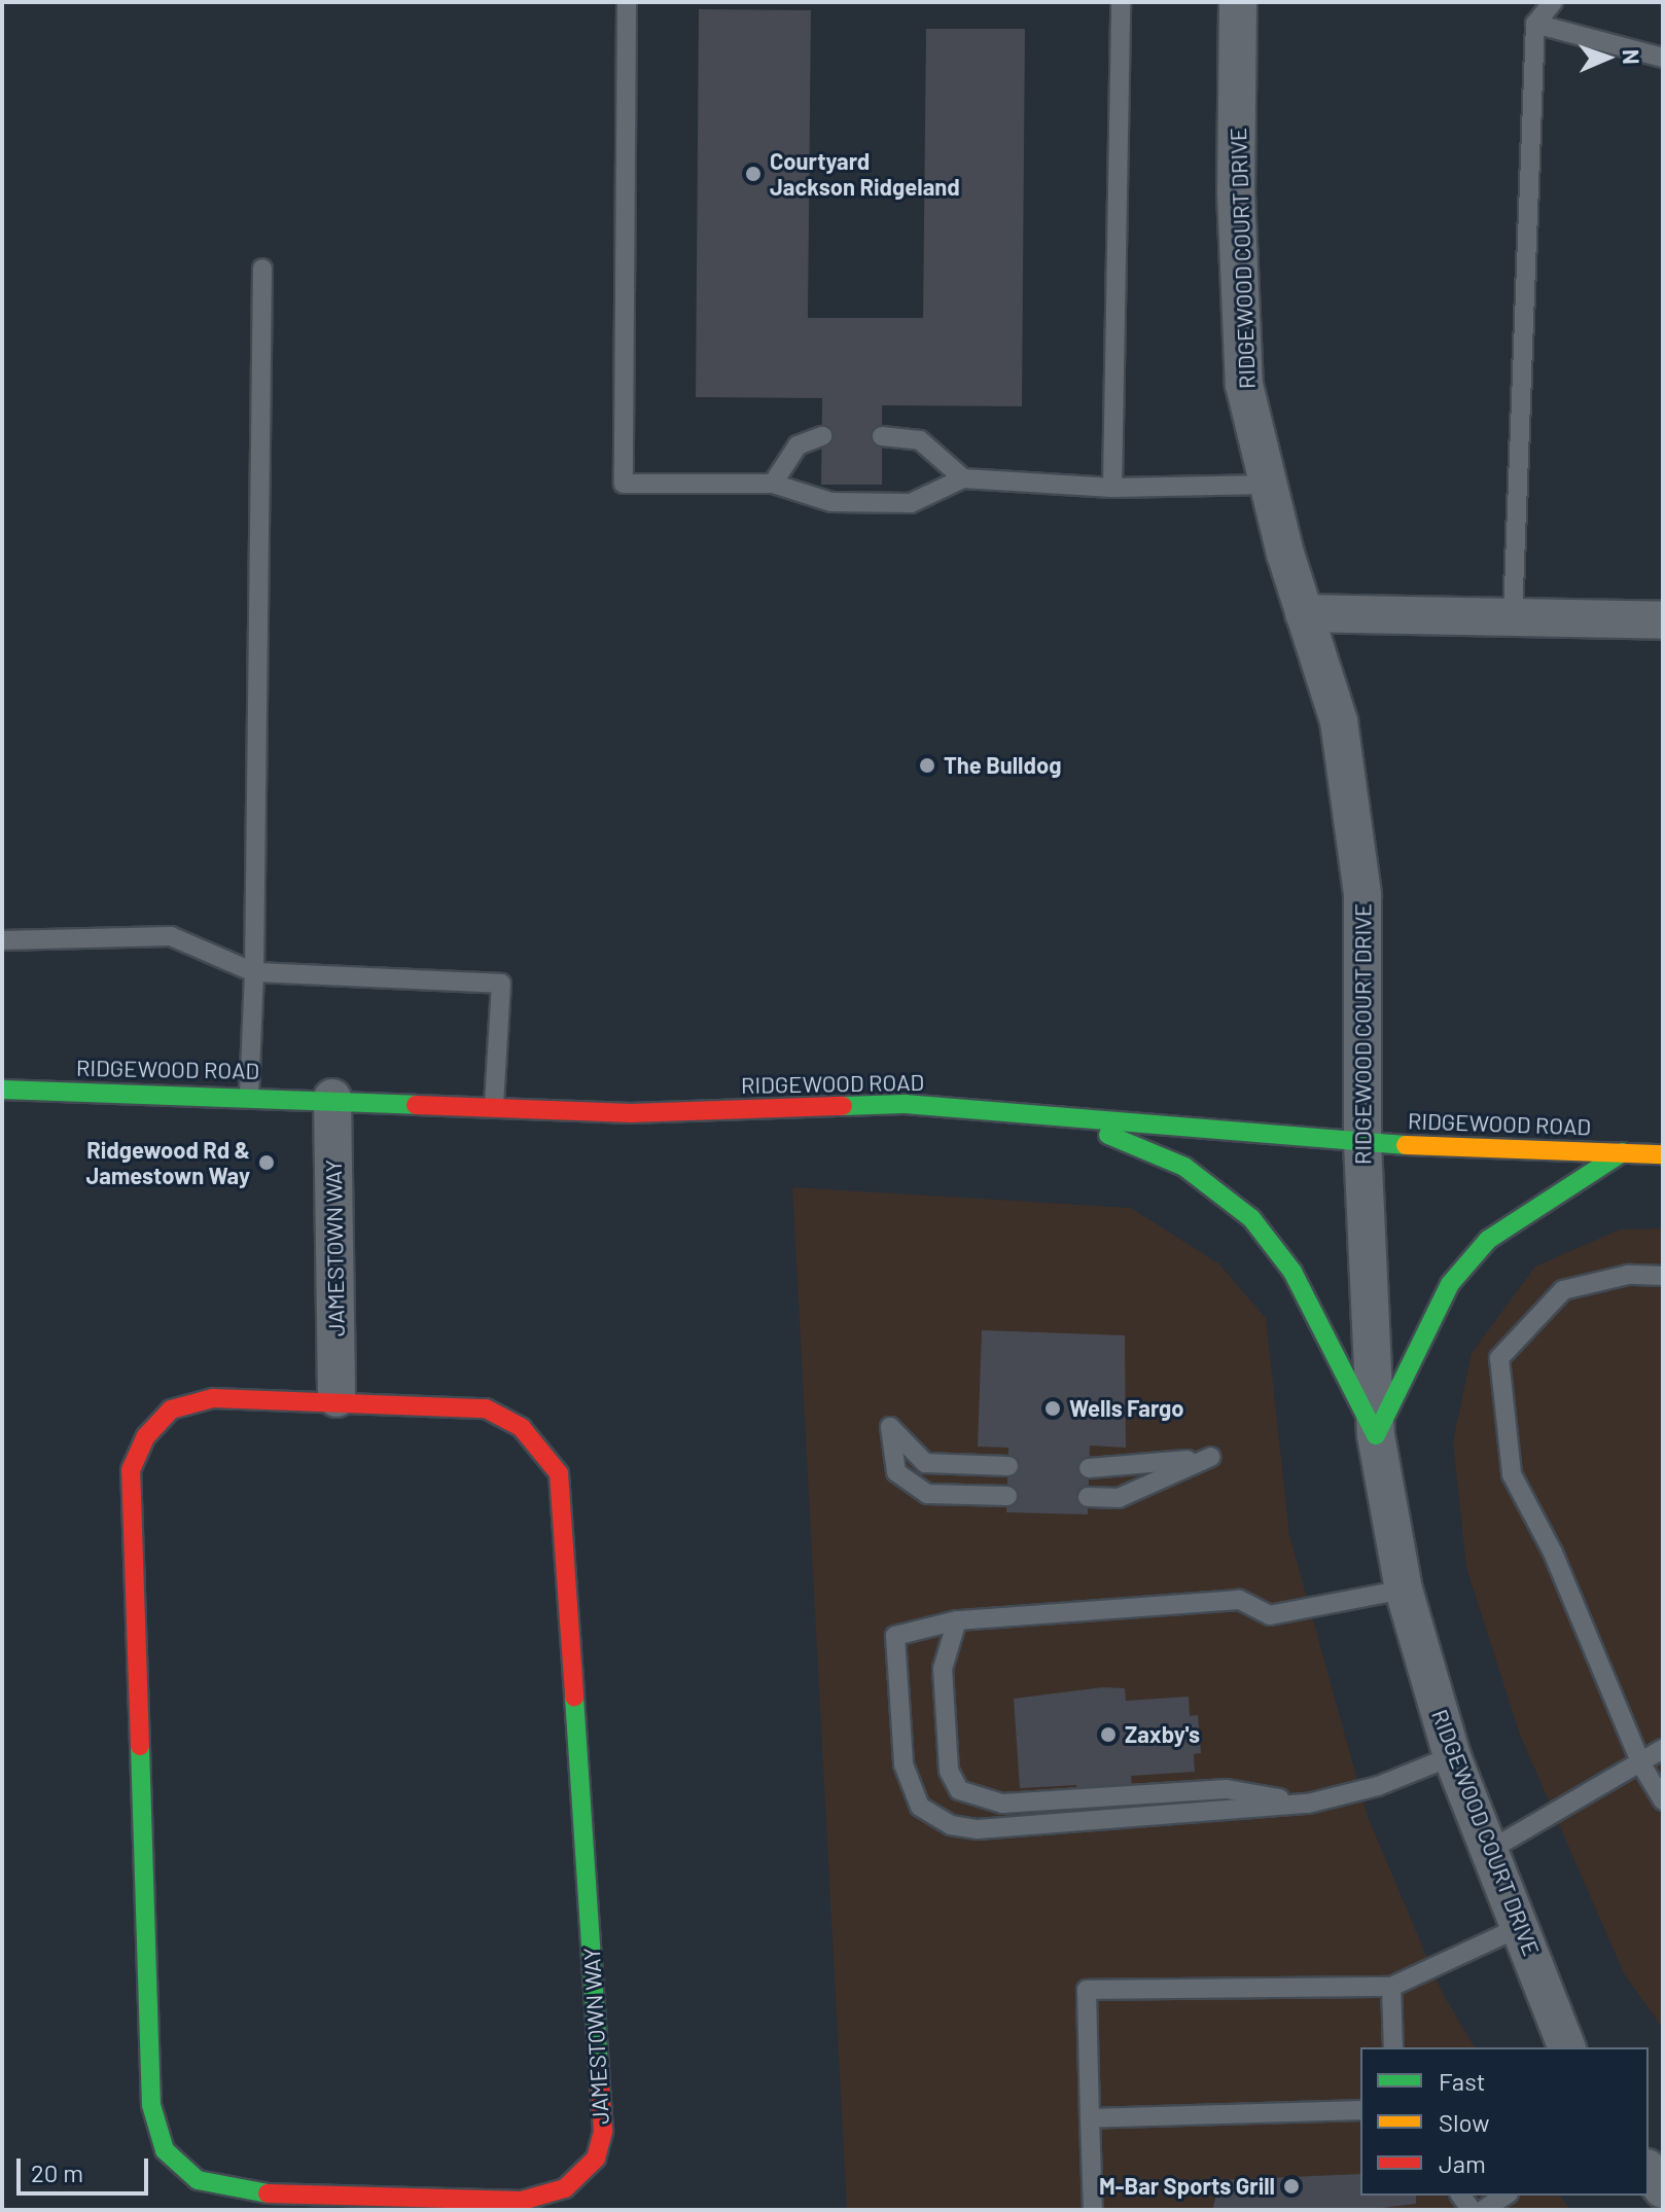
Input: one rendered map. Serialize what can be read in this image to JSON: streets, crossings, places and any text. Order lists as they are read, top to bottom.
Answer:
{
  "streets": {
    "street": ["RIDGEWOOD COURT DRIVE", "RIDGEWOOD ROAD", "JAMESTOWN WAY"]
  },
  "crossings": [
    ["RIDGEWOOD COURT DRIVE", "RIDGEWOOD ROAD"],
    ["RIDGEWOOD ROAD", "JAMESTOWN WAY"]
  ],
  "places": [
    "Courtyard Jackson Ridgeland",
    "The Bulldog",
    "Ridgewood Rd & Jamestown Way",
    "Wells Fargo",
    "Zaxby's",
    "M-Bar Sports Grill"
  ],
  "legend": ["Fast", "Slow", "Jam"],
  "scale_bar": "20 m",
  "north": "right"
}
